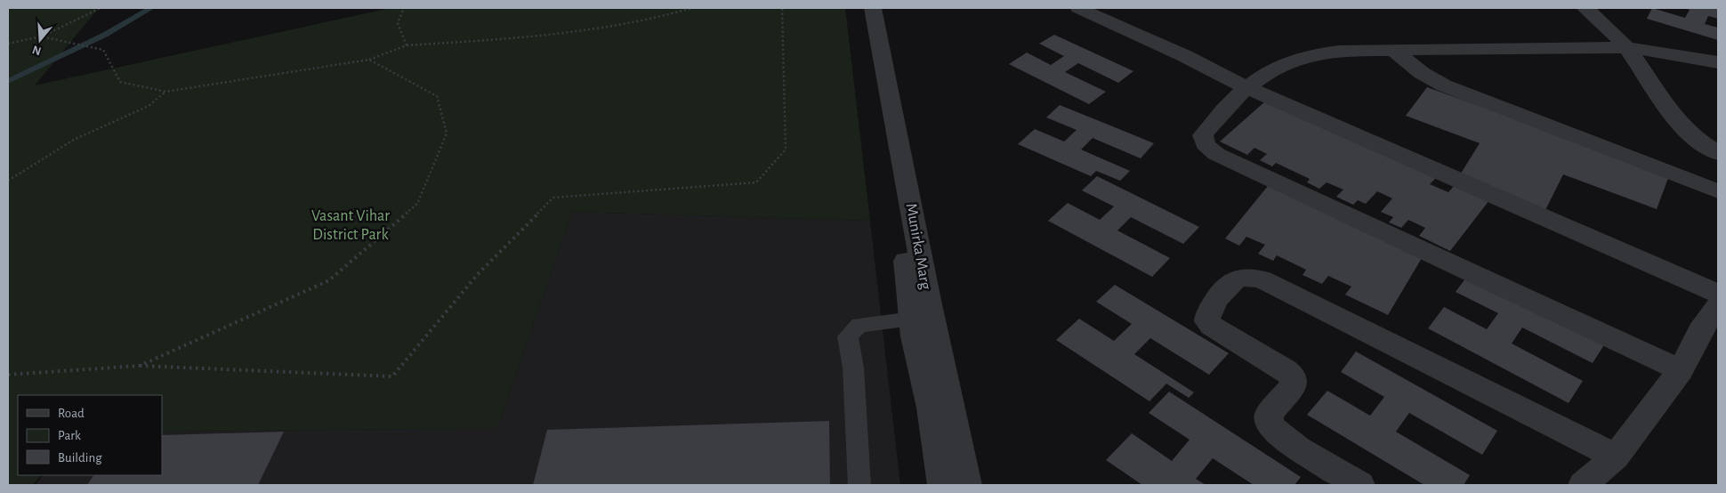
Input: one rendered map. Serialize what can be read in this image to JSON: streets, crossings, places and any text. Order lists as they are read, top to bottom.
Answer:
{
  "streets": {
    "street": ["Munirka Marg"]
  },
  "parks": ["Vasant Vihar District Park"],
  "legend": ["Road", "Park", "Building"],
  "north": "bottom"
}
